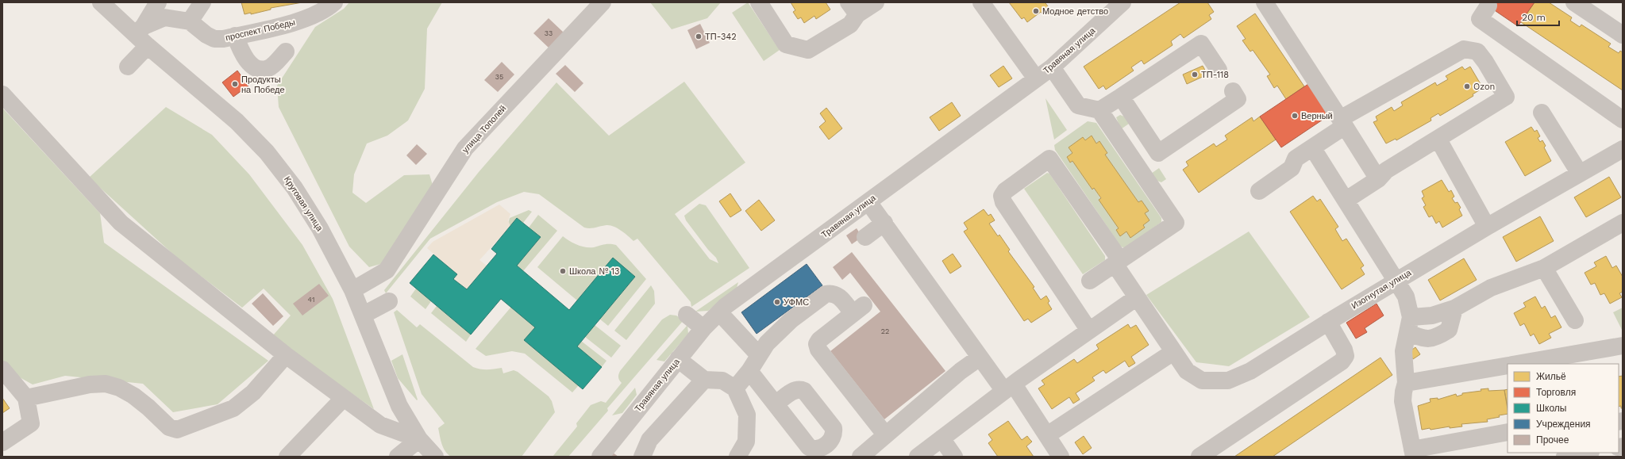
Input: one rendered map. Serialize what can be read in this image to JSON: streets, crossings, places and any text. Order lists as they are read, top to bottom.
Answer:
{
  "streets": {
    "street": [
      "проспект Победы",
      "Травяная улица",
      "улица Тополей",
      "Круговая улица",
      "Изогнутая улица"
    ]
  },
  "crossings": [
    ["улица Тополей", "Круговая улица"]
  ],
  "places": [
    "Модное детство",
    "ТП-342",
    "ТП-118",
    "Продукты на Победе",
    "Ozon",
    "Верный",
    "Школа № 13",
    "УФМС"
  ],
  "house_numbers": [
    "33",
    "35",
    "41",
    "22"
  ],
  "legend": [
    "Жильё",
    "Торговля",
    "Школы",
    "Учреждения",
    "Прочее"
  ],
  "scale_bar": "20 m"
}
